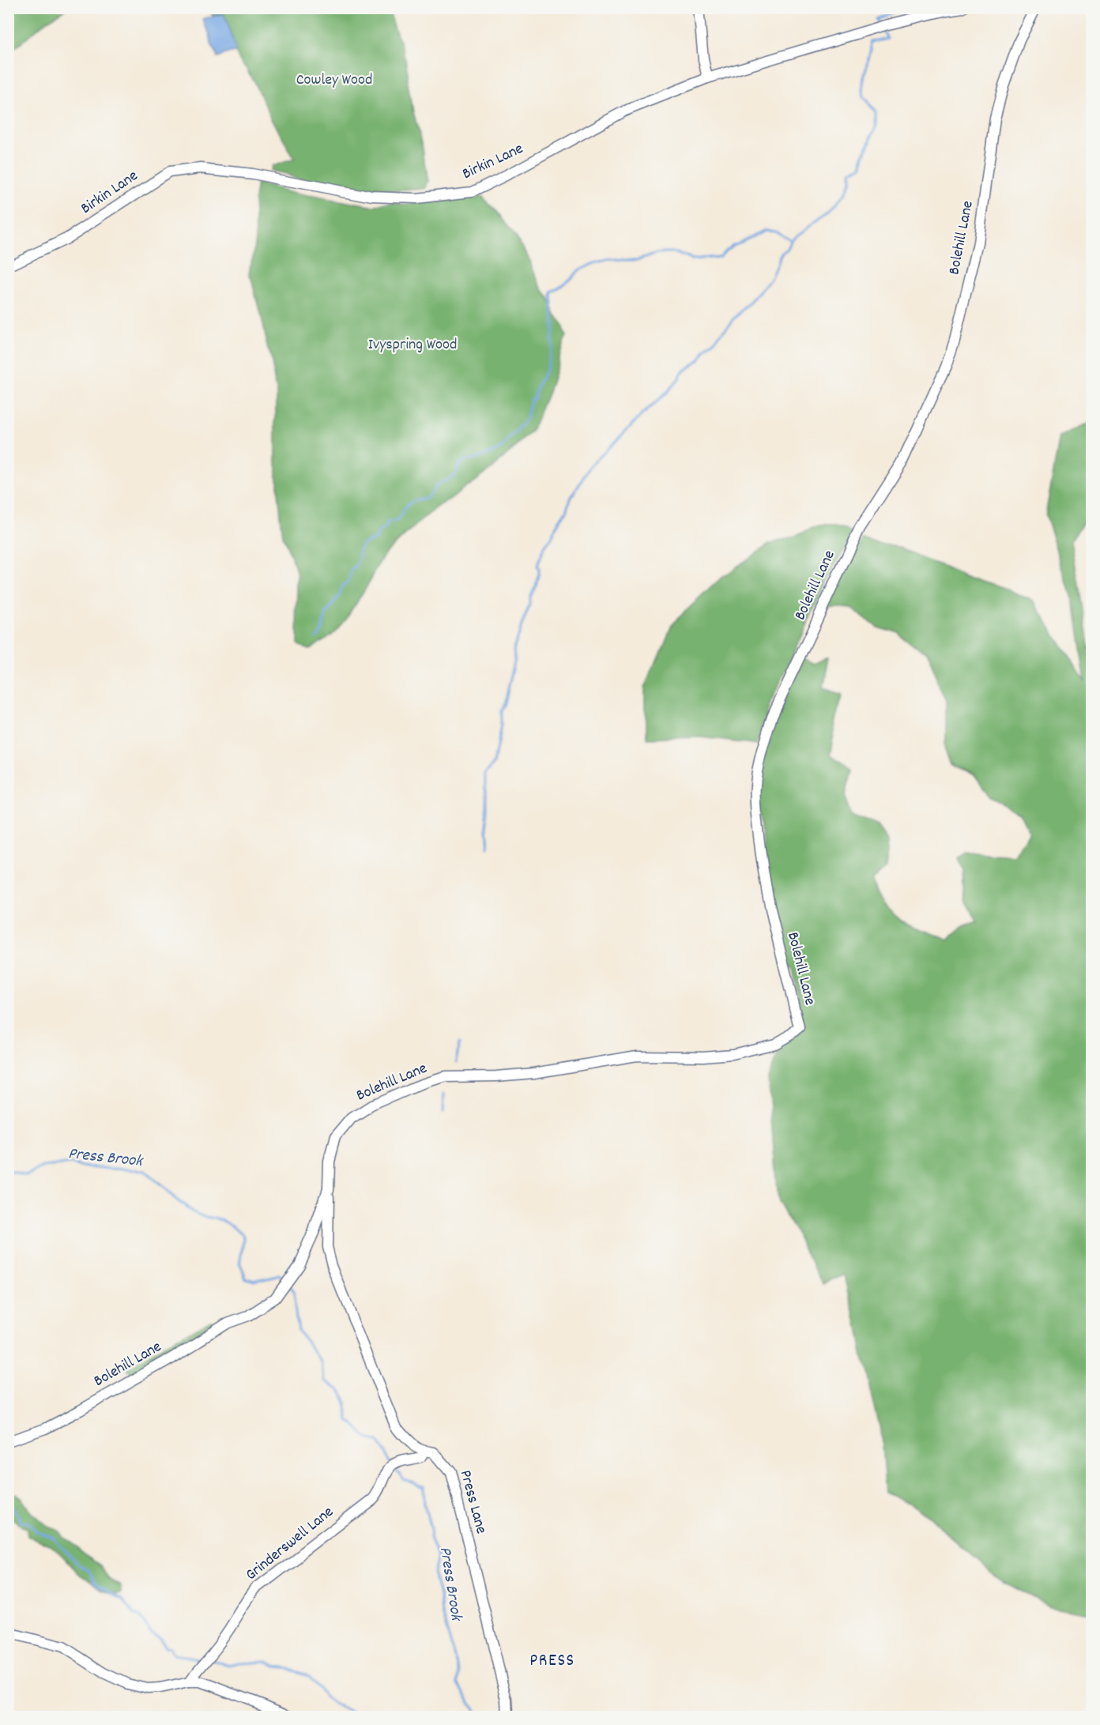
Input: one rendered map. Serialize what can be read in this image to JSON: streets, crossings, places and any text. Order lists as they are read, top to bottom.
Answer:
{
  "streets": {
    "street": [
      "Birkin Lane",
      "Bolehill Lane",
      "Press Lane",
      "Grinderswell Lane"
    ]
  },
  "crossings": [
    ["Bolehill Lane", "Press Lane"],
    ["Press Lane", "Grinderswell Lane"]
  ],
  "districts": ["PRESS"],
  "water": ["Press Brook"],
  "parks": ["Cowley Wood", "Ivyspring Wood"]
}
